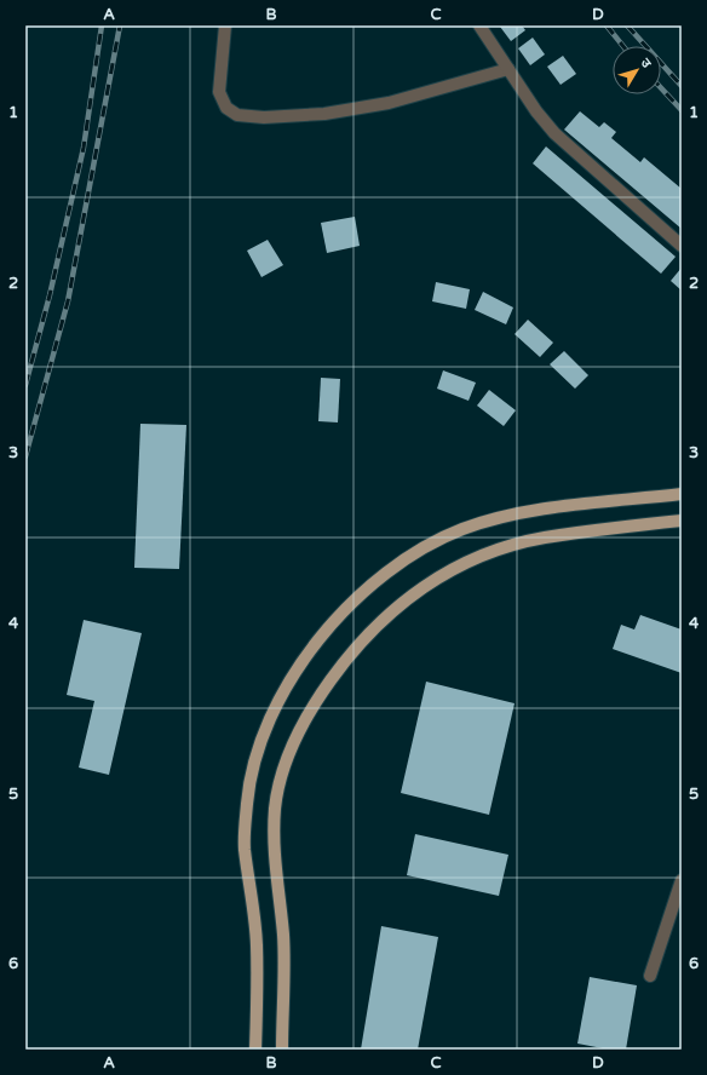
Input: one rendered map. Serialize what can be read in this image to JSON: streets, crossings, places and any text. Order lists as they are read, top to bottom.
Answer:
{
  "north": "top right",
  "grid": {
    "columns": [
      "A",
      "B",
      "C",
      "D"
    ],
    "rows": [
      "1",
      "2",
      "3",
      "4",
      "5",
      "6"
    ]
  }
}
